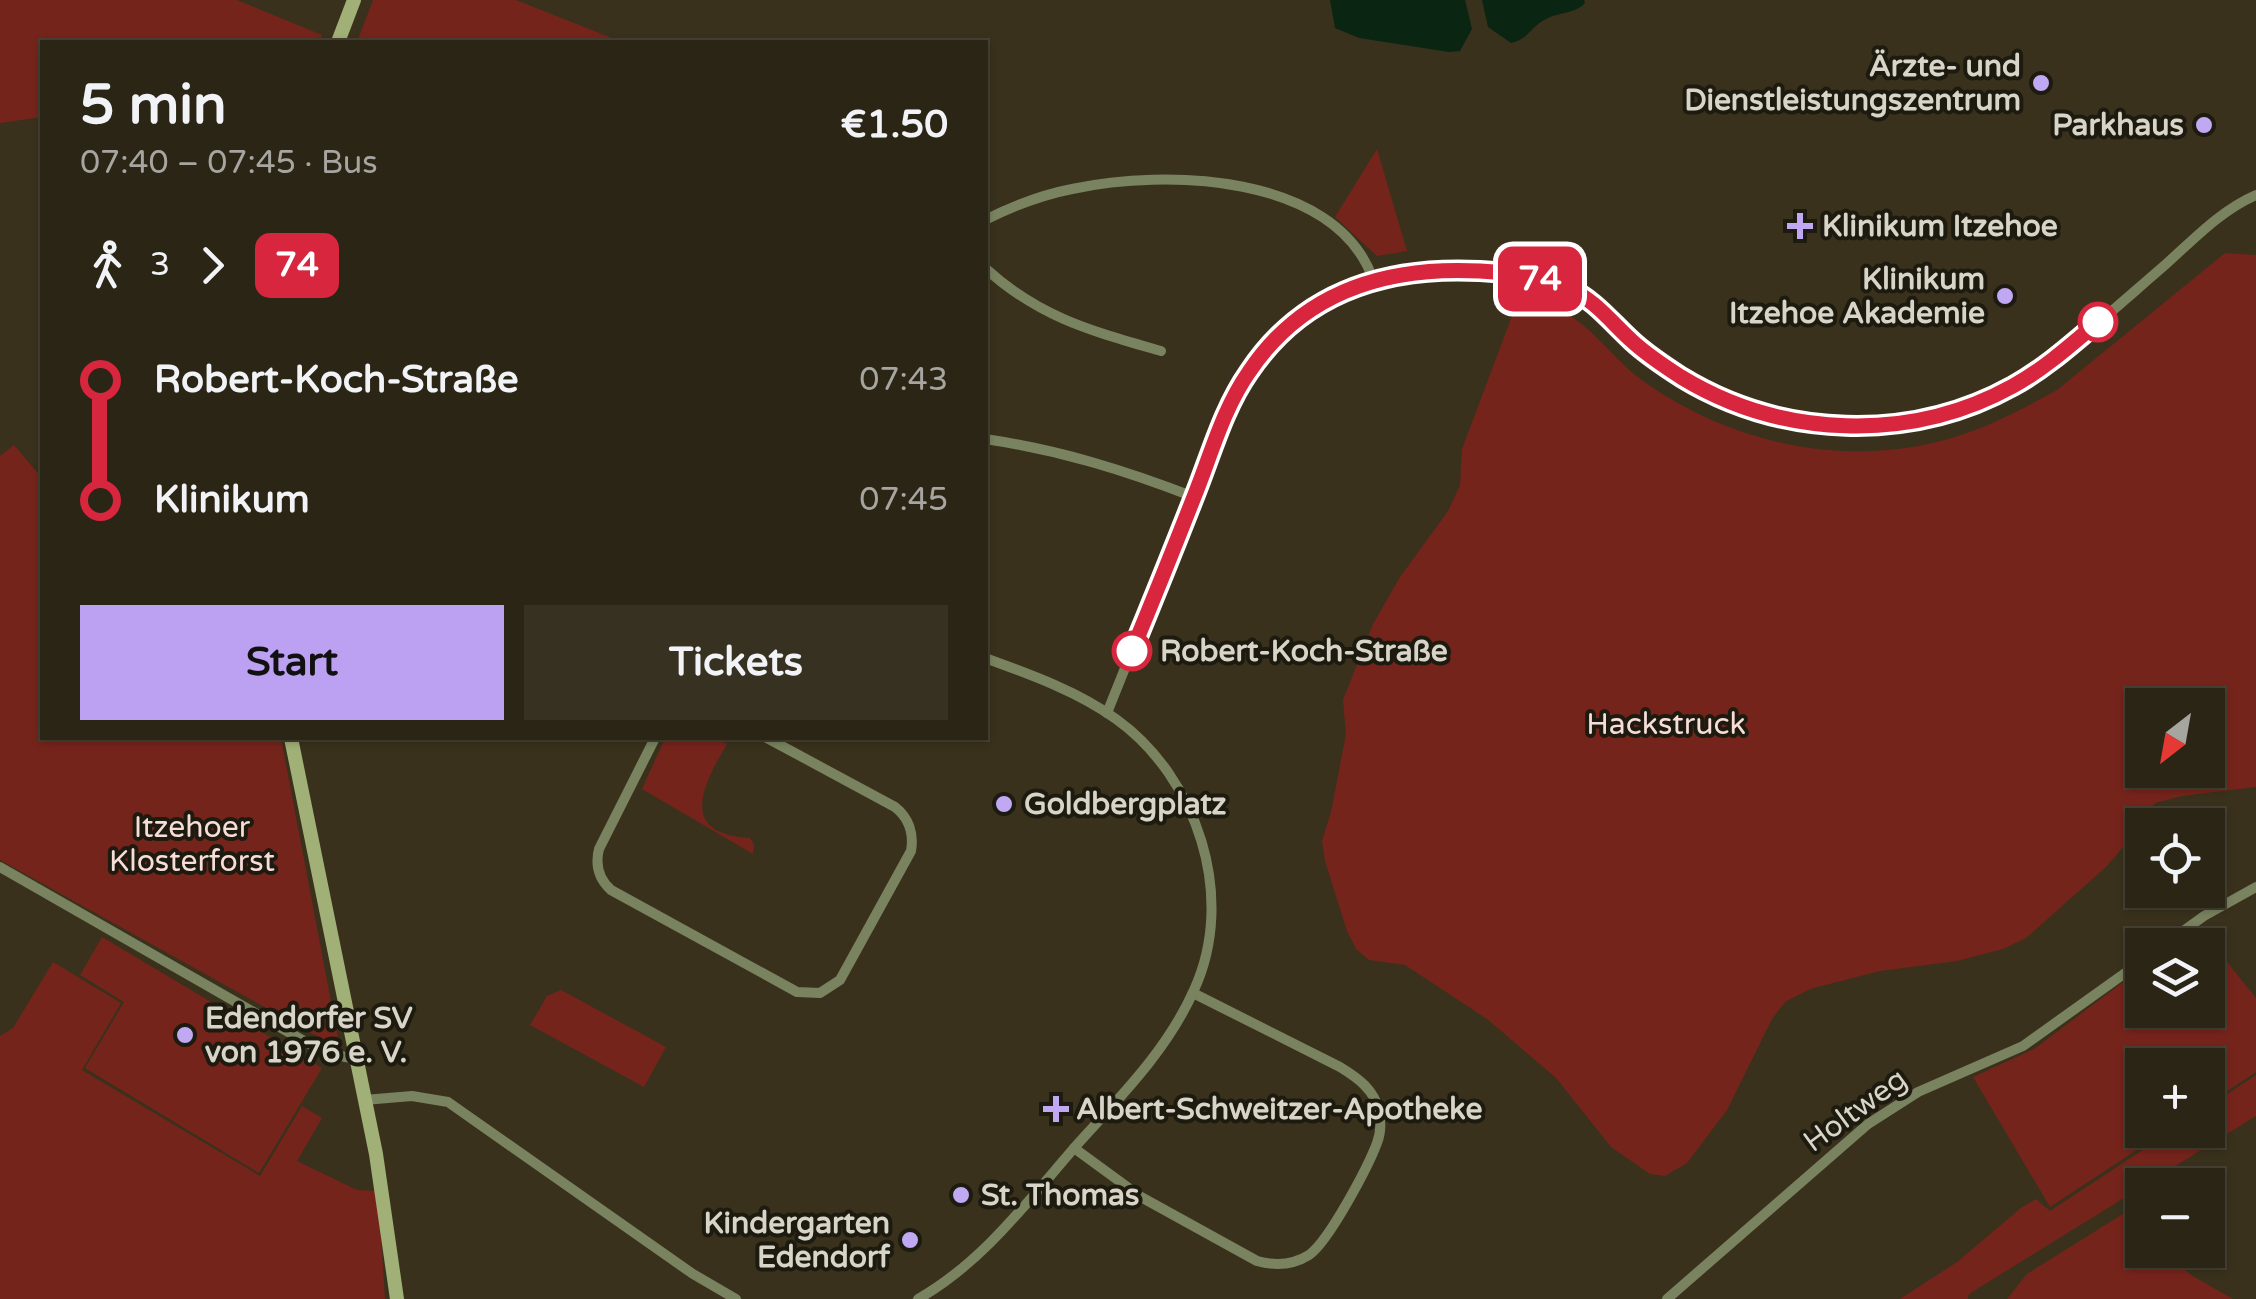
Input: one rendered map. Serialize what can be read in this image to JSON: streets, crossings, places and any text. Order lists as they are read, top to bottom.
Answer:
{
  "streets": {
    "street": ["Holtweg"]
  },
  "parks": ["Hackstruck", "Itzehoer Klosterforst"],
  "places": {
    "other": [
      "Ärzte- und Dienstleistungszentrum",
      "Parkhaus",
      "Klinikum Itzehoe Akademie",
      "Robert-Koch-Straße",
      "Goldbergplatz",
      "Edendorfer SV von 1976 e. V.",
      "St. Thomas",
      "Kindergarten Edendorf"
    ],
    "health": ["Klinikum Itzehoe", "Albert-Schweitzer-Apotheke"]
  },
  "lines": ["bus line 74"],
  "north": "bottom left",
  "page": {
    "on_map": "74",
    "heading": ["5 min", "07:40 – 07:45 · Bus", "€1.50"],
    "legs": ["3", "74"],
    "list": [
      {
        "name": "Robert-Koch-Straße",
        "value": "07:43"
      },
      {
        "name": "Klinikum",
        "value": "07:45"
      }
    ],
    "buttons": ["Start", "Tickets"],
    "map_buttons": ["+", "−"]
  }
}
